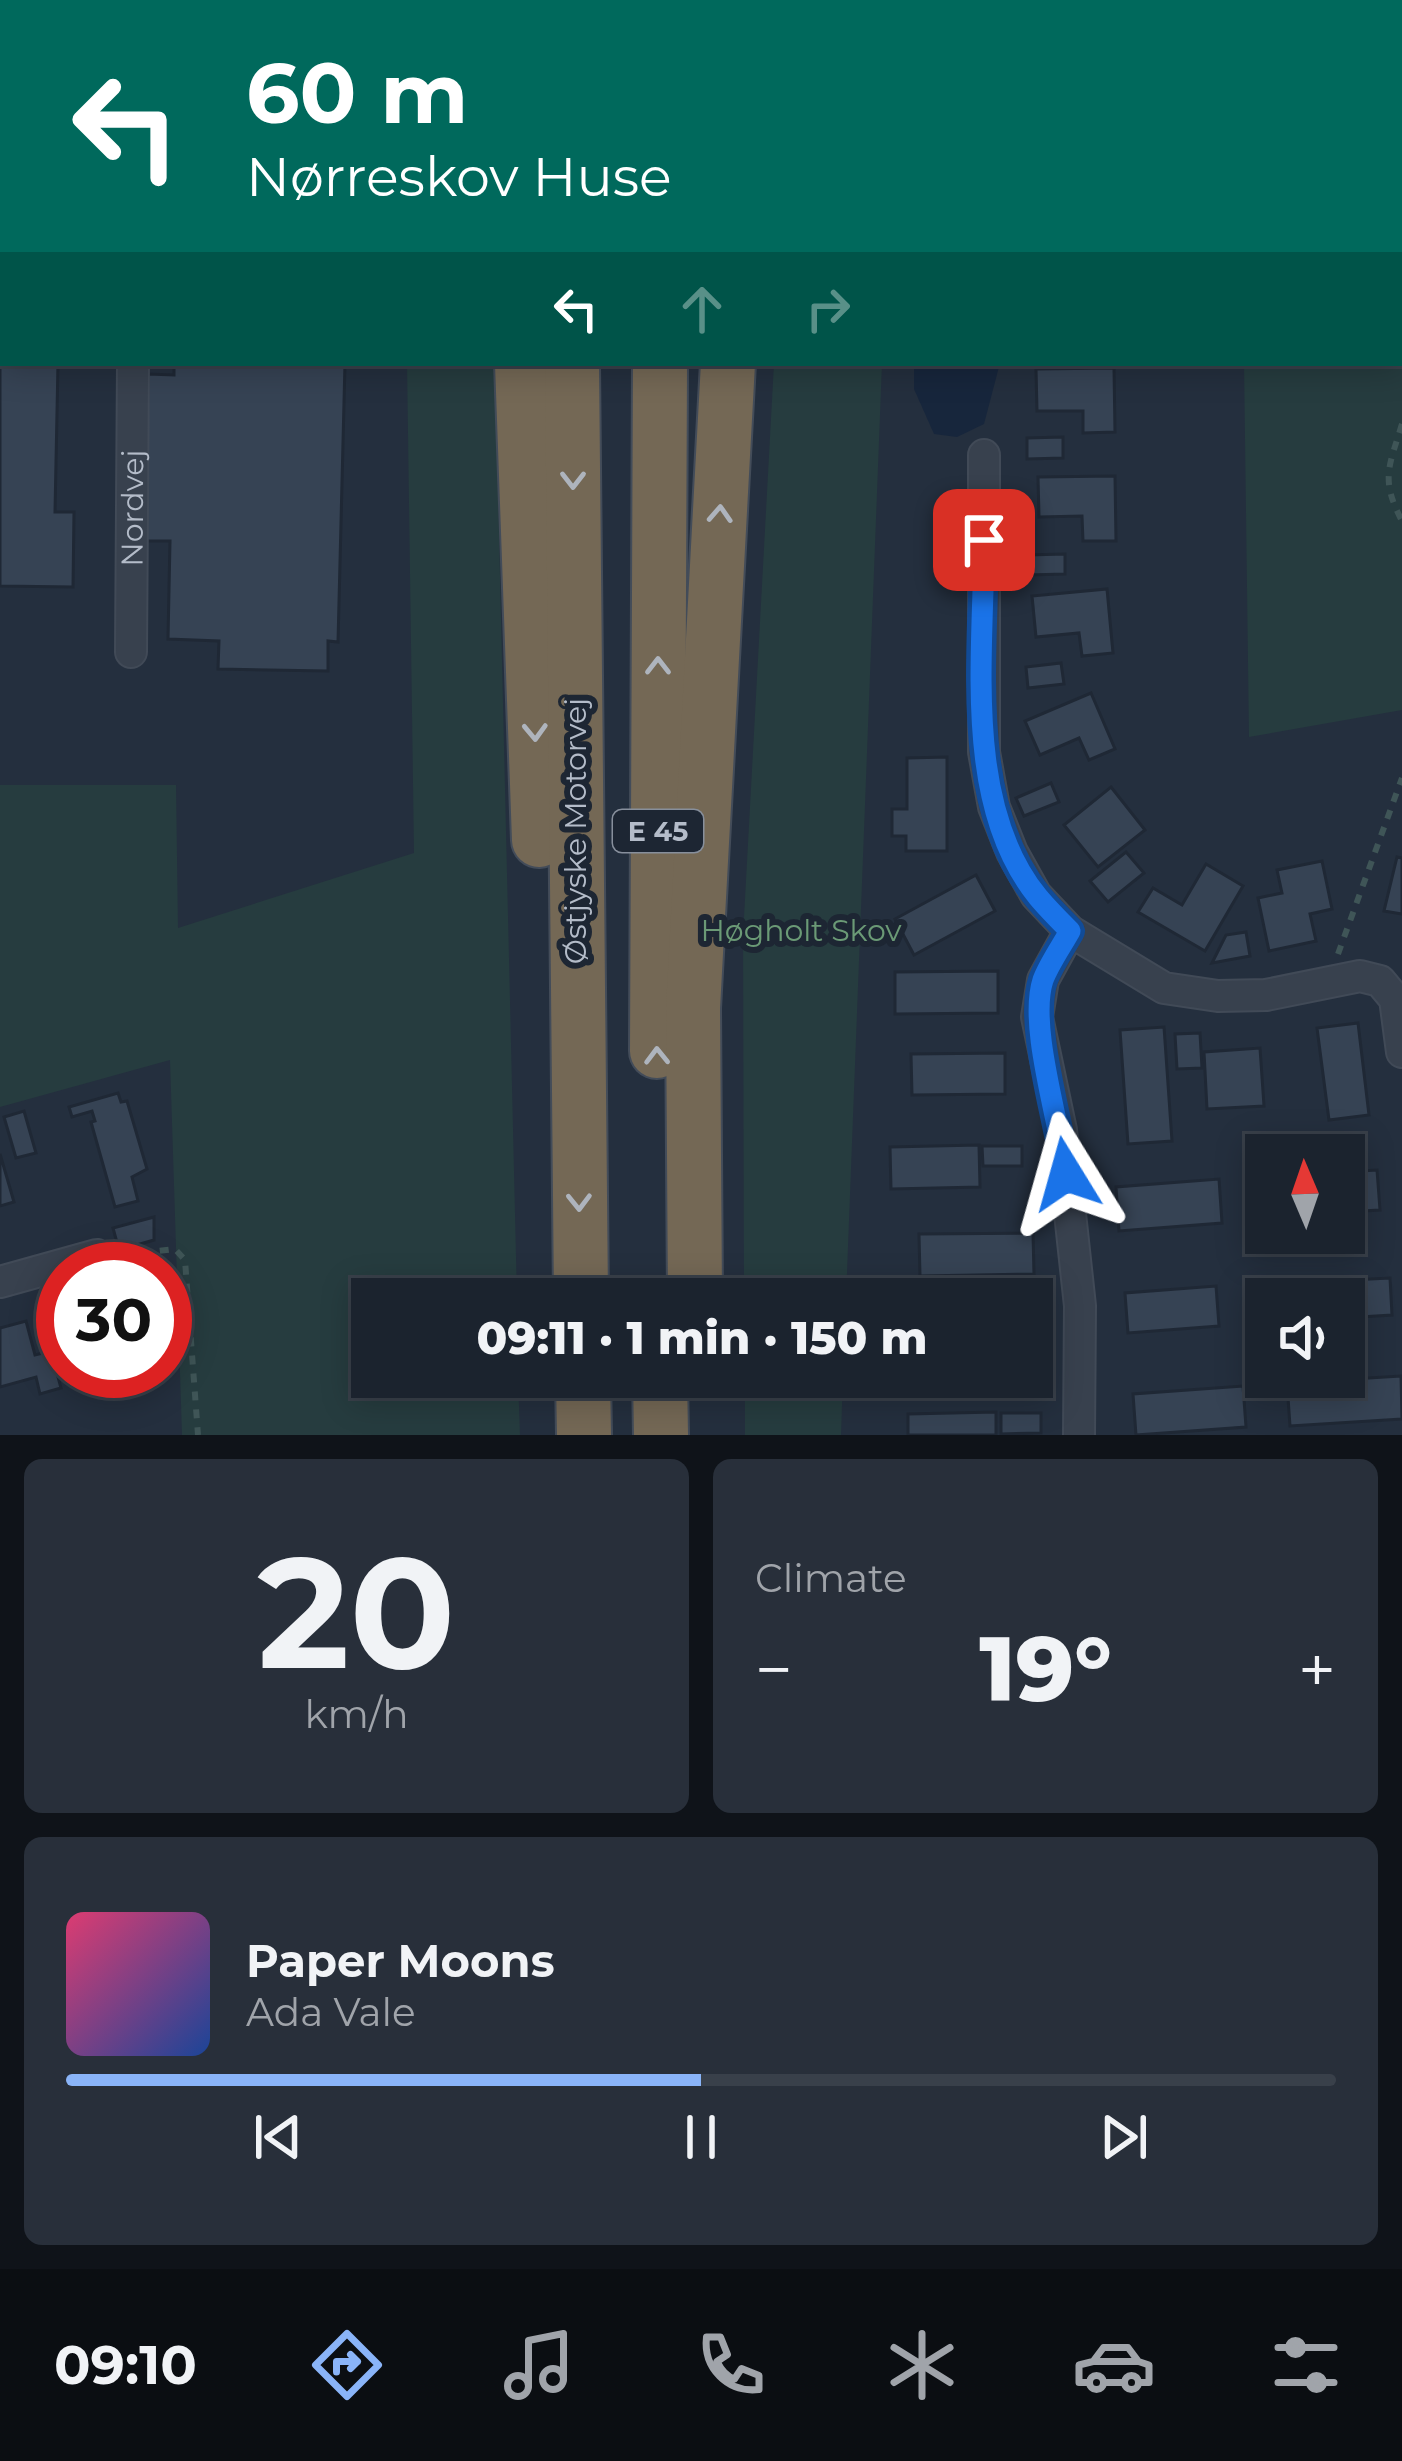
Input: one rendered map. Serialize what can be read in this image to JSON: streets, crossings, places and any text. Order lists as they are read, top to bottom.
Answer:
{
  "streets": {
    "highway": ["Østjyske Motorvej", "E 45"],
    "street": ["Nordvej"]
  },
  "parks": ["Høgholt Skov"],
  "north": "top",
  "page": {
    "turn": ["60 m", "Nørreskov Huse"],
    "limit": "30",
    "trip": "09:11 · 1 min · 150 m",
    "tile": [
      ["20", "km/h"],
      "Climate"
    ],
    "heat": ["−", "19°", "+"],
    "song": ["Paper Moons", "Ada Vale"],
    "tabs": "09:10"
  }
}
